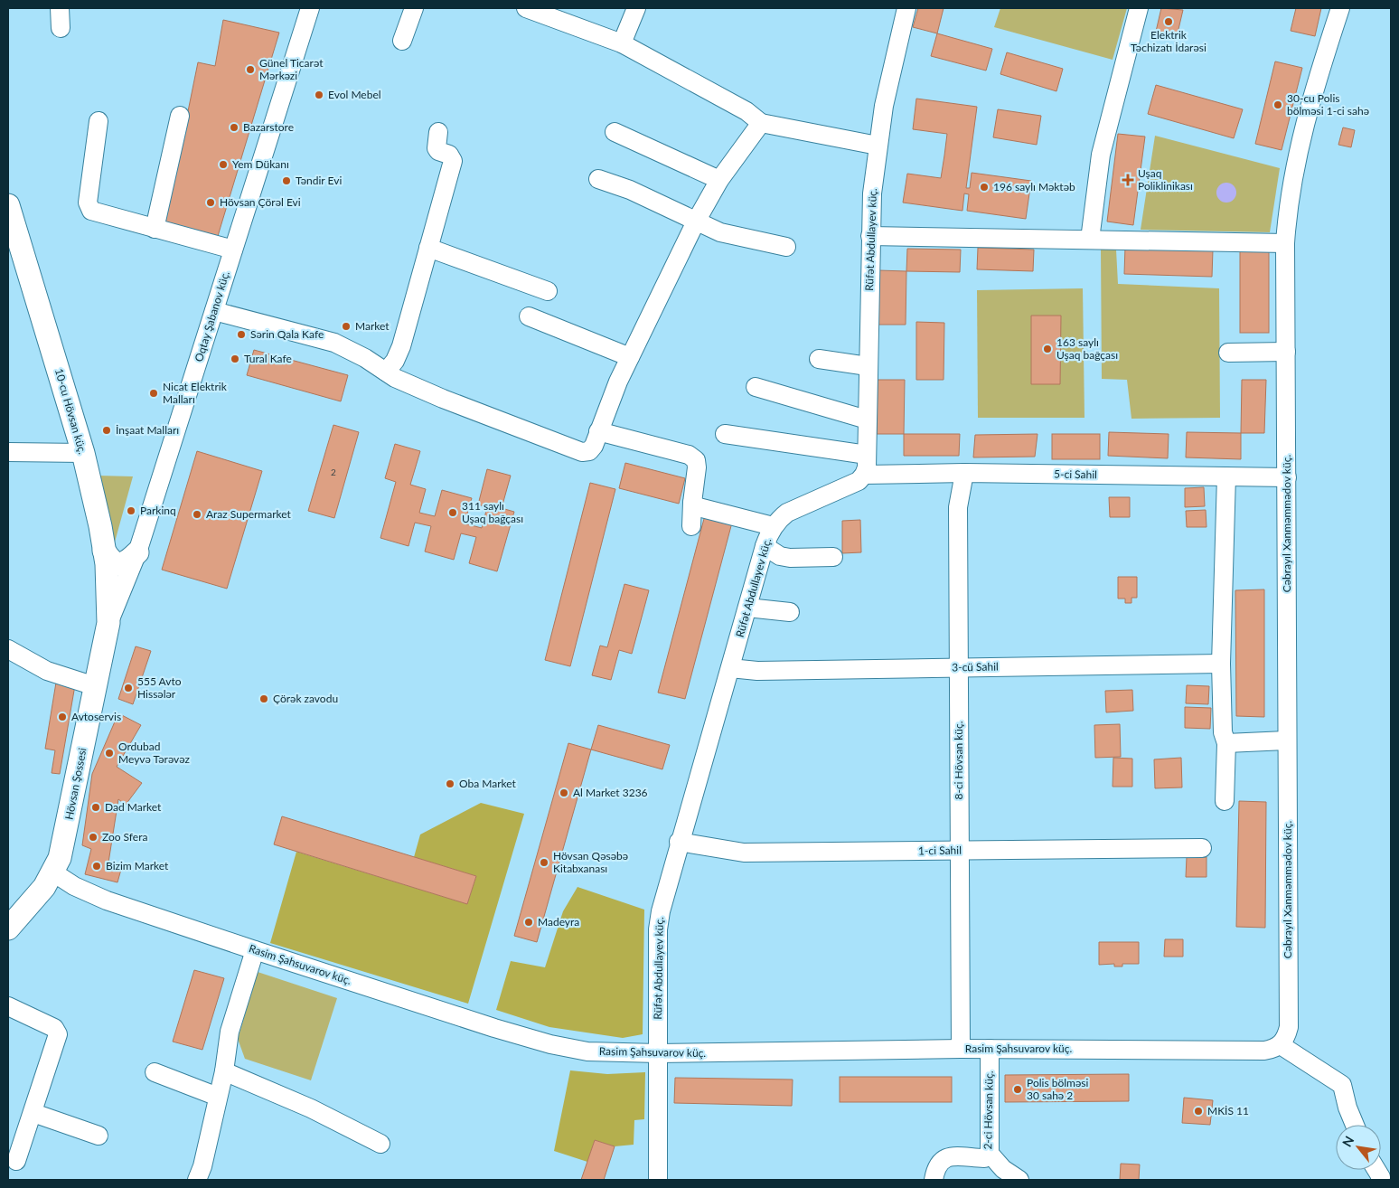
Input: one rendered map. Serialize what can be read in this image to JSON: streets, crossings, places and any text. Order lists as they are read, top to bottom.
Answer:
{
  "streets": {
    "main road": ["10-cu Hövsan küç.", "Hövsan Şossesi"],
    "street": [
      "Rüfət Abdullayev küç.",
      "Oqtay Şabanov küç.",
      "5-ci Sahil",
      "Cəbrayıl Xanməmmədov küç.",
      "3-cü Sahil",
      "8-ci Hövsan küç.",
      "1-ci Sahil",
      "Rasim Şahsuvarov küç.",
      "2-ci Hövsan küç."
    ]
  },
  "crossings": [
    ["Rüfət Abdullayev küç.", "5-ci Sahil"],
    ["Rüfət Abdullayev küç.", "3-cü Sahil"],
    ["Rüfət Abdullayev küç.", "1-ci Sahil"],
    ["Rüfət Abdullayev küç.", "Rasim Şahsuvarov küç."],
    ["Oqtay Şabanov küç.", "10-cu Hövsan küç."],
    ["Oqtay Şabanov küç.", "Hövsan Şossesi"],
    ["10-cu Hövsan küç.", "Hövsan Şossesi"],
    ["5-ci Sahil", "Cəbrayıl Xanməmmədov küç."],
    ["5-ci Sahil", "8-ci Hövsan küç."],
    ["Cəbrayıl Xanməmmədov küç.", "Rasim Şahsuvarov küç."],
    ["3-cü Sahil", "8-ci Hövsan küç."],
    ["8-ci Hövsan küç.", "1-ci Sahil"],
    ["8-ci Hövsan küç.", "Rasim Şahsuvarov küç."],
    ["Hövsan Şossesi", "Rasim Şahsuvarov küç."],
    ["Rasim Şahsuvarov küç.", "2-ci Hövsan küç."]
  ],
  "places": {
    "other": [
      "Elektrik Təchizatı İdarəsi",
      "Günel Ticarət Mərkəzi",
      "Evol Mebel",
      "30-cu Polis bölməsi 1-ci sahə",
      "Bazarstore",
      "Yem Dükanı",
      "Təndir Evi",
      "196 saylı Məktəb",
      "Hövsan Çörəl Evi",
      "Market",
      "Sərin Qala Kafe",
      "163 saylı Uşaq bağçası",
      "Tural Kafe",
      "Nicat Elektrik Malları",
      "İnşaat Malları",
      "Parkinq",
      "311 saylı Uşaq bağçası",
      "Araz Supermarket",
      "555 Avto Hissələr",
      "Çörək zavodu",
      "Avtoservis",
      "Ordubad Meyvə Tərəvəz",
      "Oba Market",
      "Al Market 3236",
      "Dad Market",
      "Zoo Sfera",
      "Hövsan Qəsəbə Kitabxanası",
      "Bizim Market",
      "Madeyra",
      "Polis bölməsi 30 sahə 2",
      "MKİS 11"
    ],
    "health": ["Uşaq Poliklinikası"]
  },
  "house_numbers": ["2"],
  "north": "top left"
}
